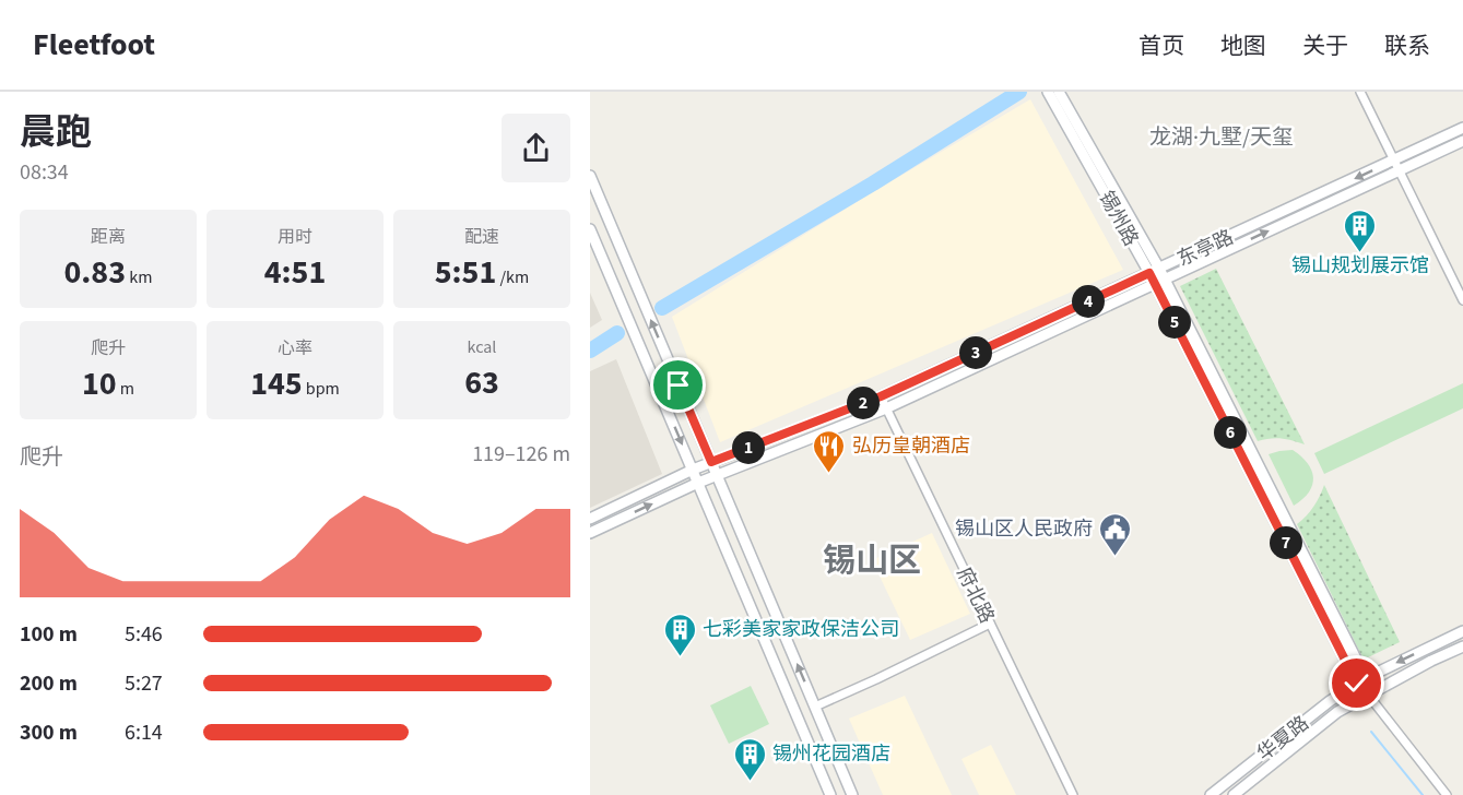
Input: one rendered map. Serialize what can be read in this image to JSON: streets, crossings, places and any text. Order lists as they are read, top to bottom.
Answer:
{
  "streets": {
    "main road": ["锡州路", "东亭路", "华夏路"],
    "street": ["府北路"]
  },
  "crossings": [
    ["锡州路", "东亭路"],
    ["锡州路", "华夏路"],
    ["东亭路", "府北路"]
  ],
  "districts": ["龙湖·九墅/天玺", "锡山区"],
  "places": {
    "building": ["锡山规划展示馆", "七彩美家家政保洁公司", "锡州花园酒店"],
    "restaurant": ["弘历皇朝酒店"],
    "public building": ["锡山区人民政府"]
  },
  "page": {
    "header": "Fleetfoot",
    "nav": [
      "首页",
      "地图",
      "关于",
      "联系"
    ],
    "heading": ["晨跑", "08:34"],
    "stats": [
      ["距离", "0.83 km"],
      ["用时", "4:51"],
      ["配速", "5:51 /km"],
      ["爬升", "10 m"],
      ["心率", "145 bpm"],
      ["kcal", "63"]
    ],
    "pins": [
      "4",
      "5",
      "3",
      "2",
      "6",
      "1",
      "7"
    ],
    "chart": ["爬升", "119–126 m"],
    "list": [
      {
        "name": "100 m",
        "note": "5:46"
      },
      {
        "name": "200 m",
        "note": "5:27"
      },
      {
        "name": "300 m",
        "note": "6:14"
      }
    ]
  }
}
